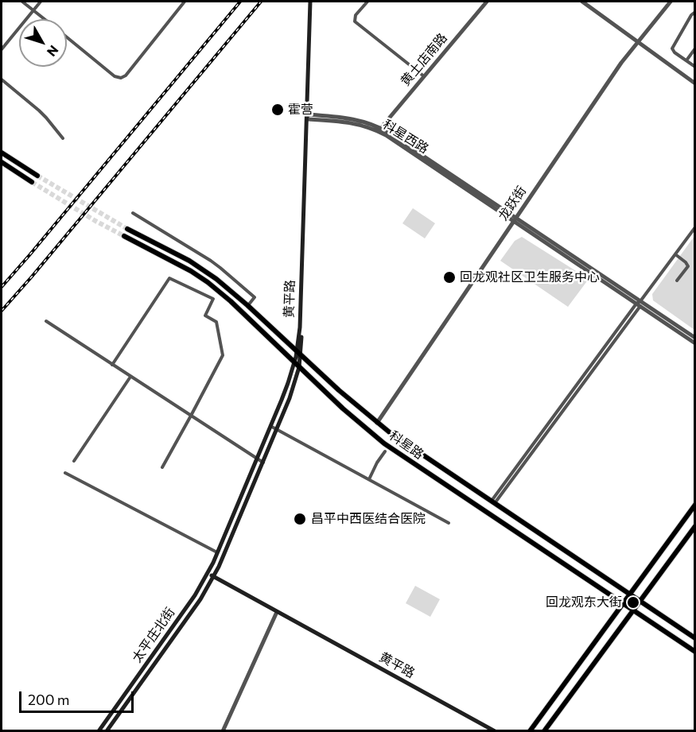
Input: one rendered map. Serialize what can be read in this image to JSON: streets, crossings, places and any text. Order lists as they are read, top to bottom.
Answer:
{
  "streets": {
    "main road": ["黄平路", "科星路", "太平庄北街"],
    "street": ["黄土店南路", "科星西路", "龙跃街"]
  },
  "crossings": [
    ["黄土店南路", "科星西路"],
    ["科星西路", "龙跃街"],
    ["科星西路", "黄平路"],
    ["龙跃街", "科星路"],
    ["黄平路", "科星路"],
    ["黄平路", "太平庄北街"]
  ],
  "places": [
    "霍营",
    "回龙观社区卫生服务中心",
    "昌平中西医结合医院",
    "回龙观东大街"
  ],
  "scale_bar": "200 m",
  "north": "bottom right"
}
